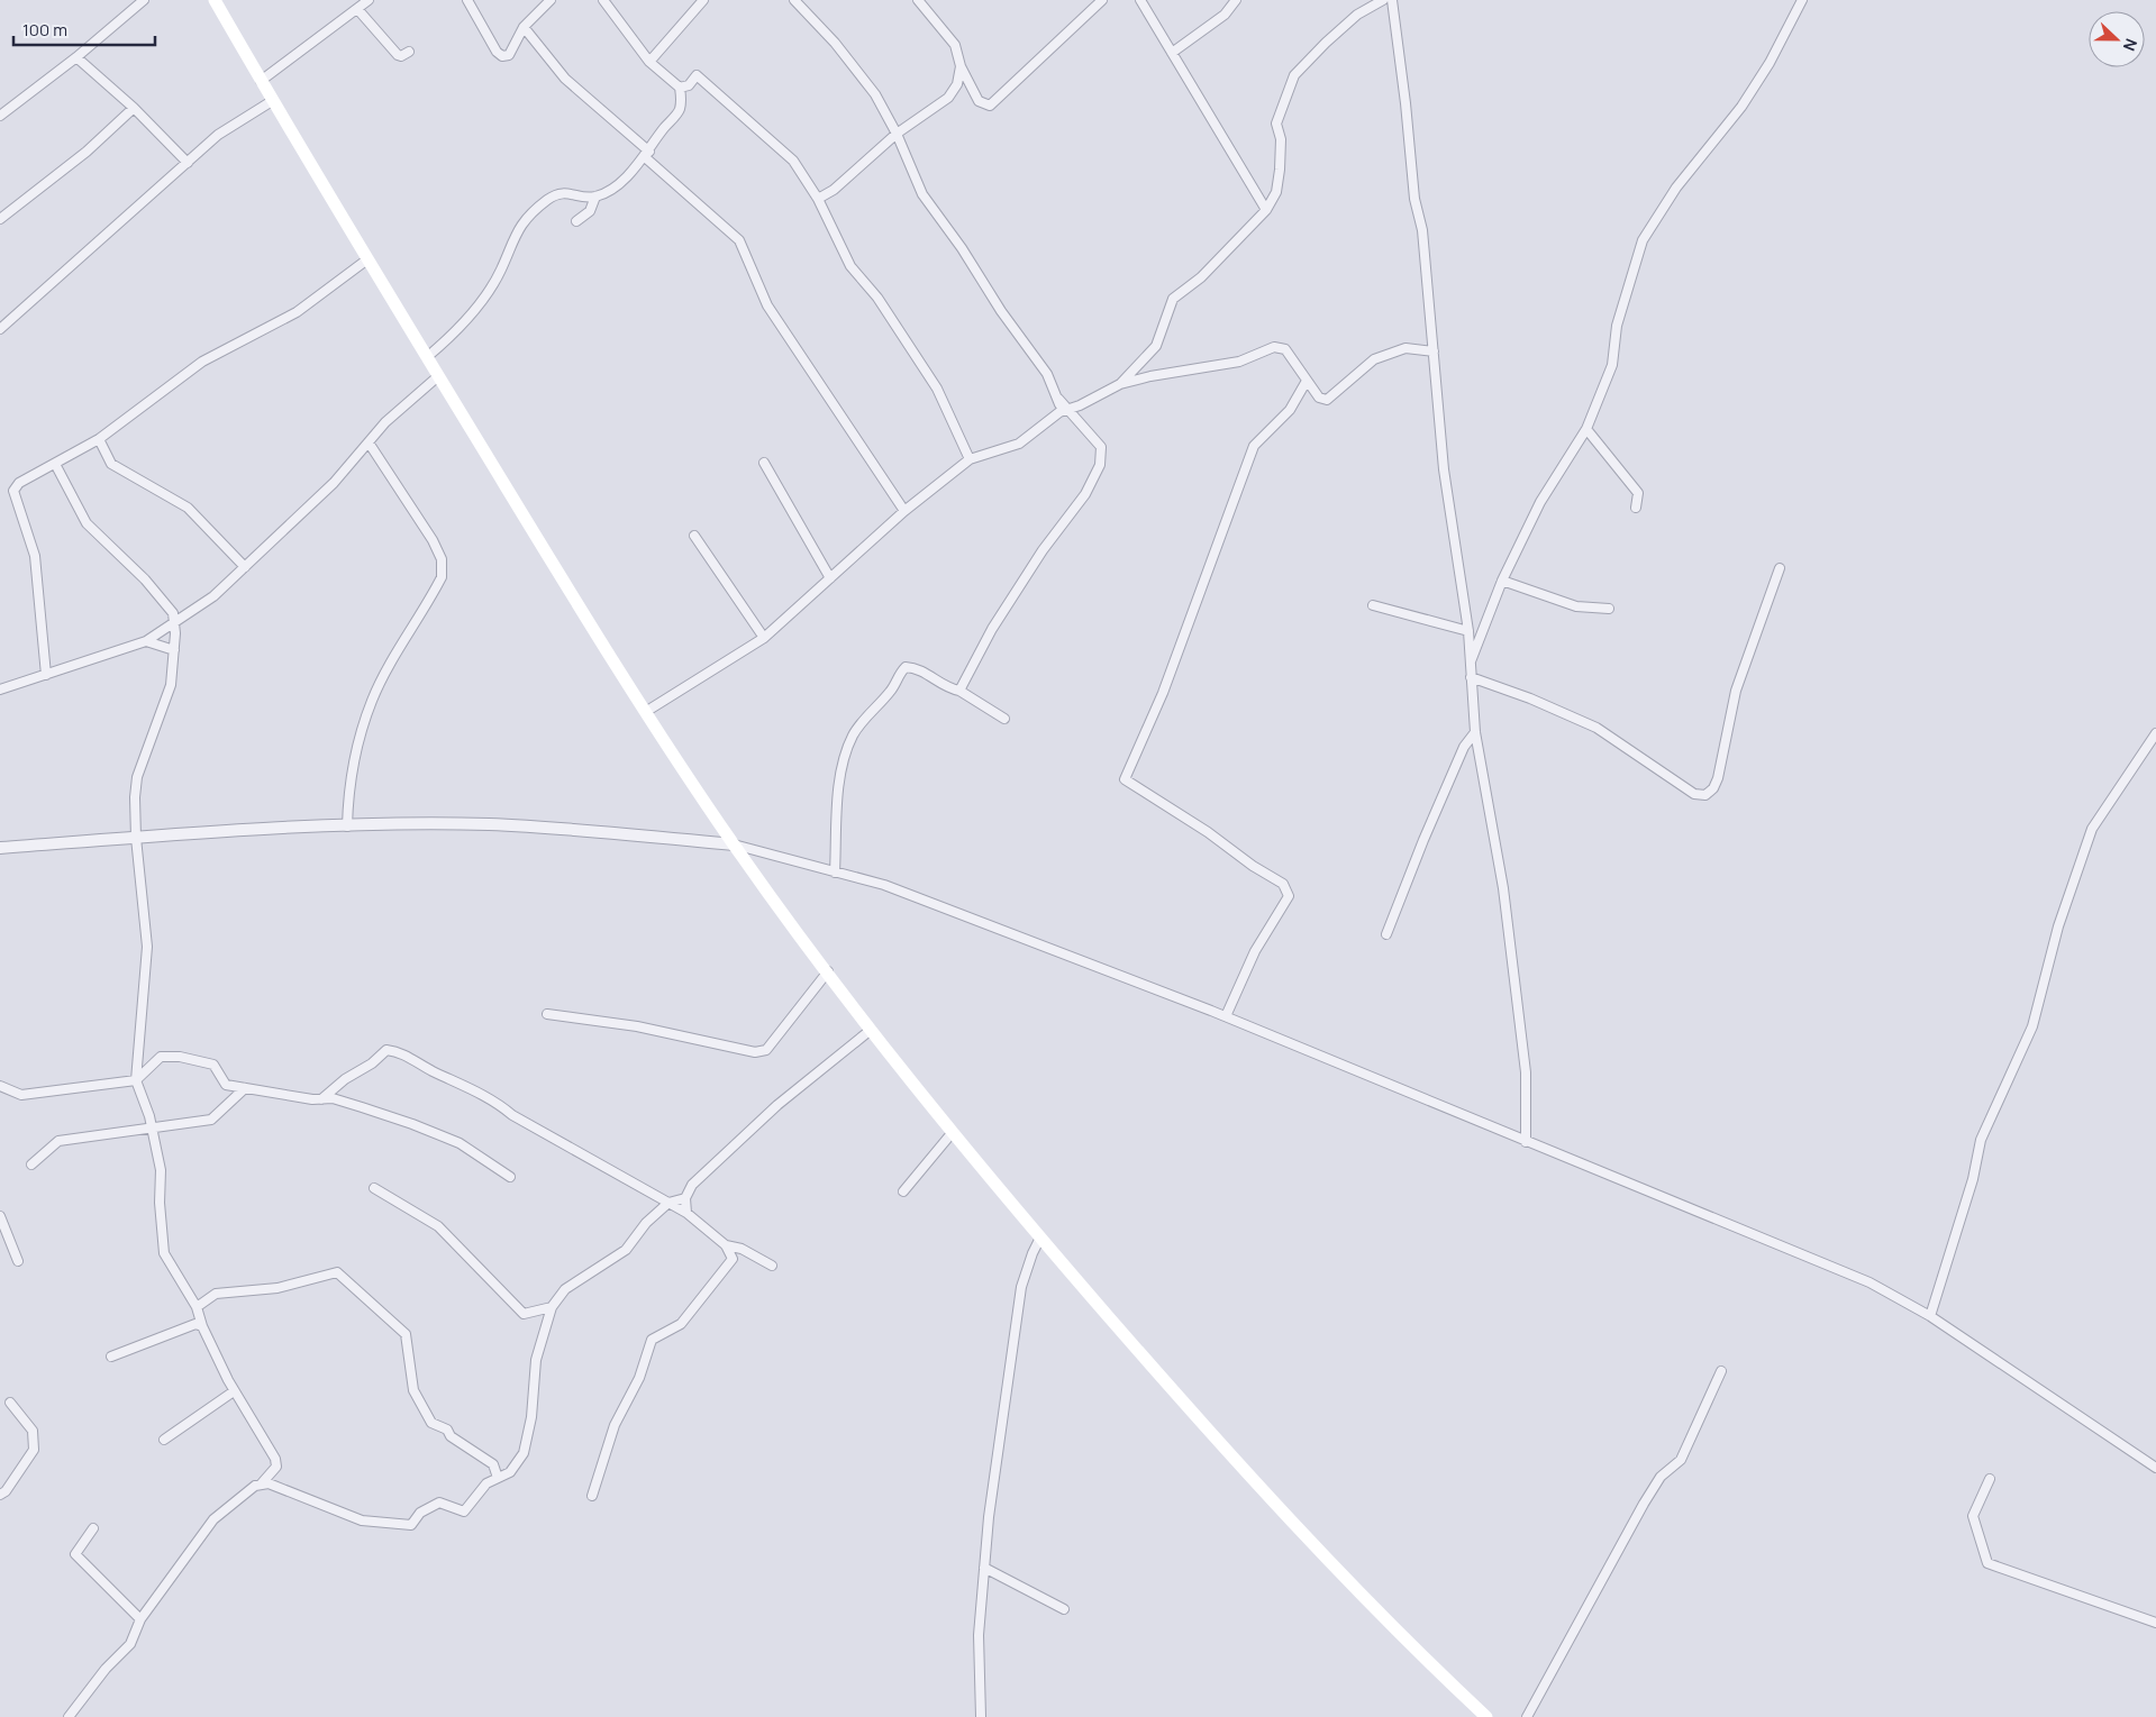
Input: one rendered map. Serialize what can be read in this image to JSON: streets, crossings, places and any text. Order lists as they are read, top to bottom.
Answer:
{
  "scale_bar": "100 m",
  "north": "right"
}
